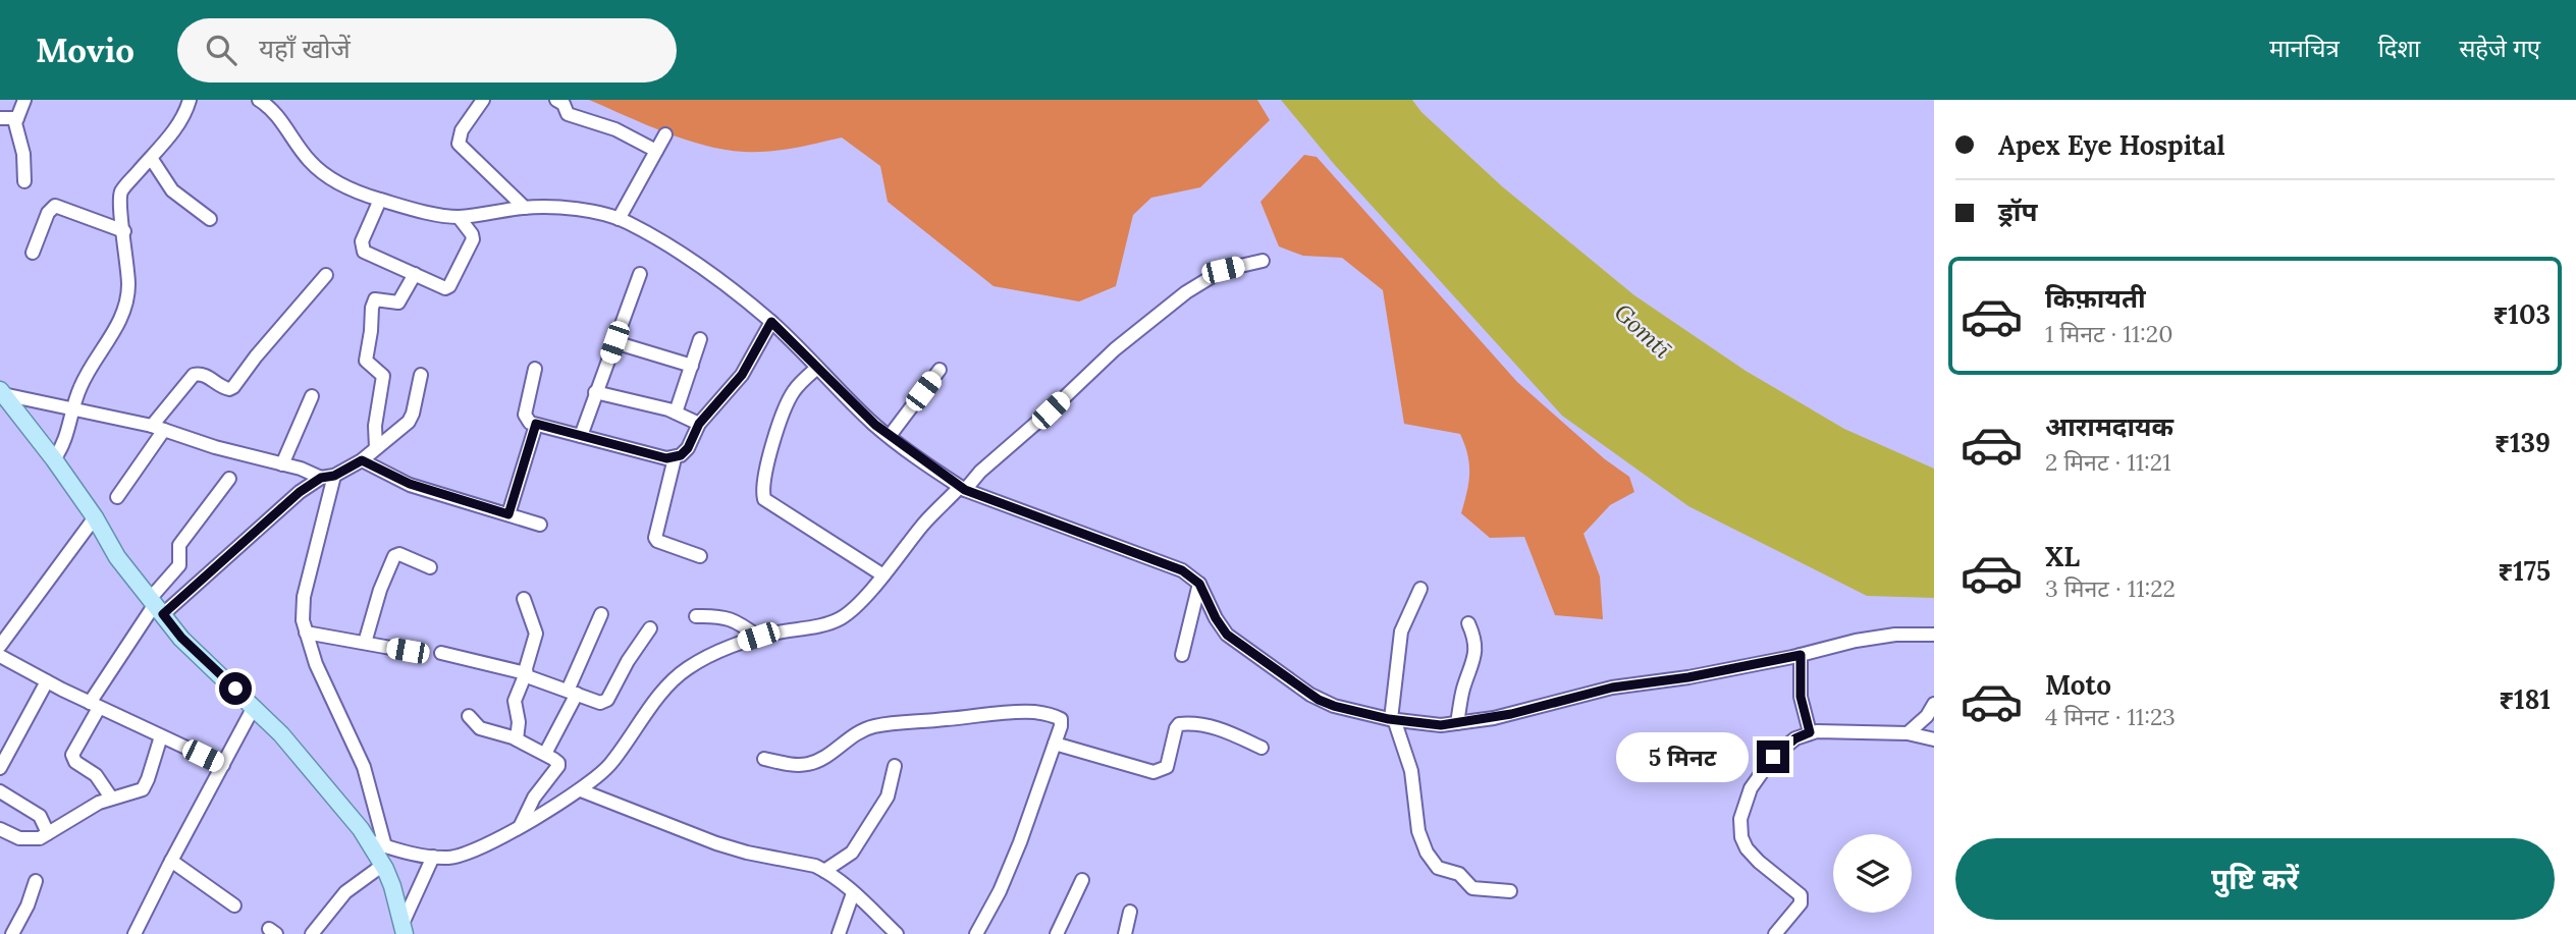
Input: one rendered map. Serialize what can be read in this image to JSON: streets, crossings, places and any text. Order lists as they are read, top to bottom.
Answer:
{
  "water": ["Gomtī"],
  "page": {
    "header": "Movio",
    "search": "यहाँ खोजें",
    "nav": ["मानचित्र", "दिशा", "सहेजे गए"],
    "banner": ["Apex Eye Hospital", "ड्रॉप"],
    "list": [
      {
        "name": "किफ़ायती",
        "note": "1 मिनट · 11:20",
        "value": "₹103"
      },
      {
        "name": "आरामदायक",
        "note": "2 मिनट · 11:21",
        "value": "₹139"
      },
      {
        "name": "XL",
        "note": "3 मिनट · 11:22",
        "value": "₹175"
      },
      {
        "name": "Moto",
        "note": "4 मिनट · 11:23",
        "value": "₹181"
      }
    ],
    "bubble": "5 मिनट",
    "buttons": "पुष्टि करें"
  }
}
